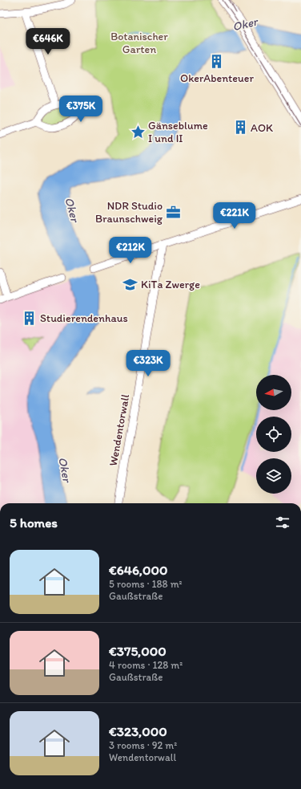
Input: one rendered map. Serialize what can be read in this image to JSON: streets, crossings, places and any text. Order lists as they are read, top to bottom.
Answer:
{
  "streets": {
    "street": ["Wendentorwall"]
  },
  "water": ["Oker"],
  "parks": ["Botanischer Garten"],
  "places": {
    "building": ["OkerAbenteuer", "AOK", "Studierendenhaus"],
    "place": ["Gänseblume I und II"],
    "office": ["NDR Studio Braunschweig"],
    "school or university": ["KiTa Zwerge"]
  },
  "north": "left",
  "page": {
    "price": [
      "€646K",
      "€375K",
      "€221K",
      "€212K",
      "€323K"
    ],
    "heading": "5 homes",
    "list": [
      {
        "name": "€646,000",
        "note": "5 rooms · 188 m² · Gaußstraße"
      },
      {
        "name": "€375,000",
        "note": "4 rooms · 128 m² · Gaußstraße"
      },
      {
        "name": "€323,000",
        "note": "3 rooms · 92 m² · Wendentorwall"
      }
    ]
  }
}
